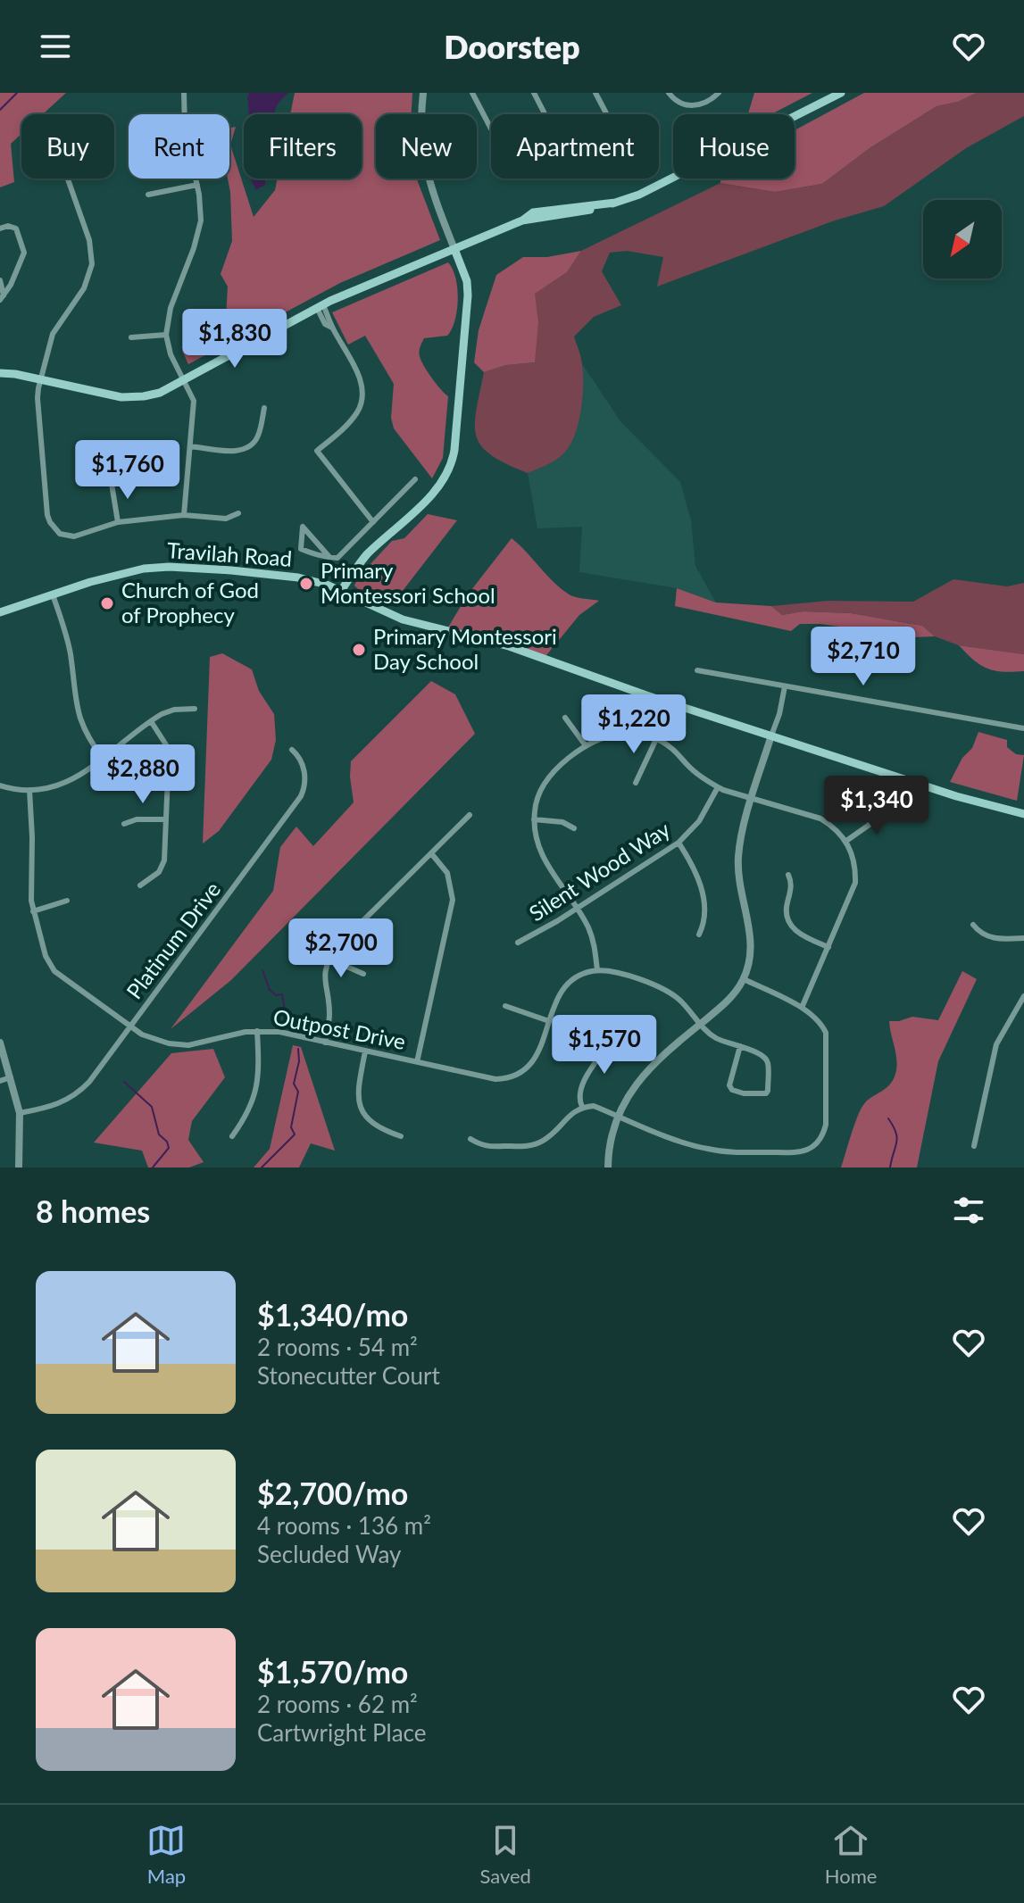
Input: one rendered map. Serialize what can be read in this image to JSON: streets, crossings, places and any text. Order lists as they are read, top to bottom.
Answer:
{
  "streets": {
    "main road": ["Travilah Road"],
    "street": ["Silent Wood Way", "Platinum Drive", "Outpost Drive"]
  },
  "crossings": [
    ["Platinum Drive", "Outpost Drive"]
  ],
  "places": ["Primary Montessori School", "Church of God of Prophecy", "Primary Montessori Day School"],
  "north": "bottom left",
  "page": {
    "header": "Doorstep",
    "chip": [
      "Buy",
      "Rent",
      "Filters",
      "New",
      "Apartment",
      "House"
    ],
    "price": [
      "$1,830",
      "$1,760",
      "$2,710",
      "$1,220",
      "$2,880",
      "$1,340",
      "$2,700",
      "$1,570"
    ],
    "heading": "8 homes",
    "list": [
      {
        "name": "$1,340/mo",
        "note": "2 rooms · 54 m² · Stonecutter Court"
      },
      {
        "name": "$2,700/mo",
        "note": "4 rooms · 136 m² · Secluded Way"
      },
      {
        "name": "$1,570/mo",
        "note": "2 rooms · 62 m² · Cartwright Place"
      }
    ],
    "tabs": ["Map", "Saved", "Home"]
  }
}
